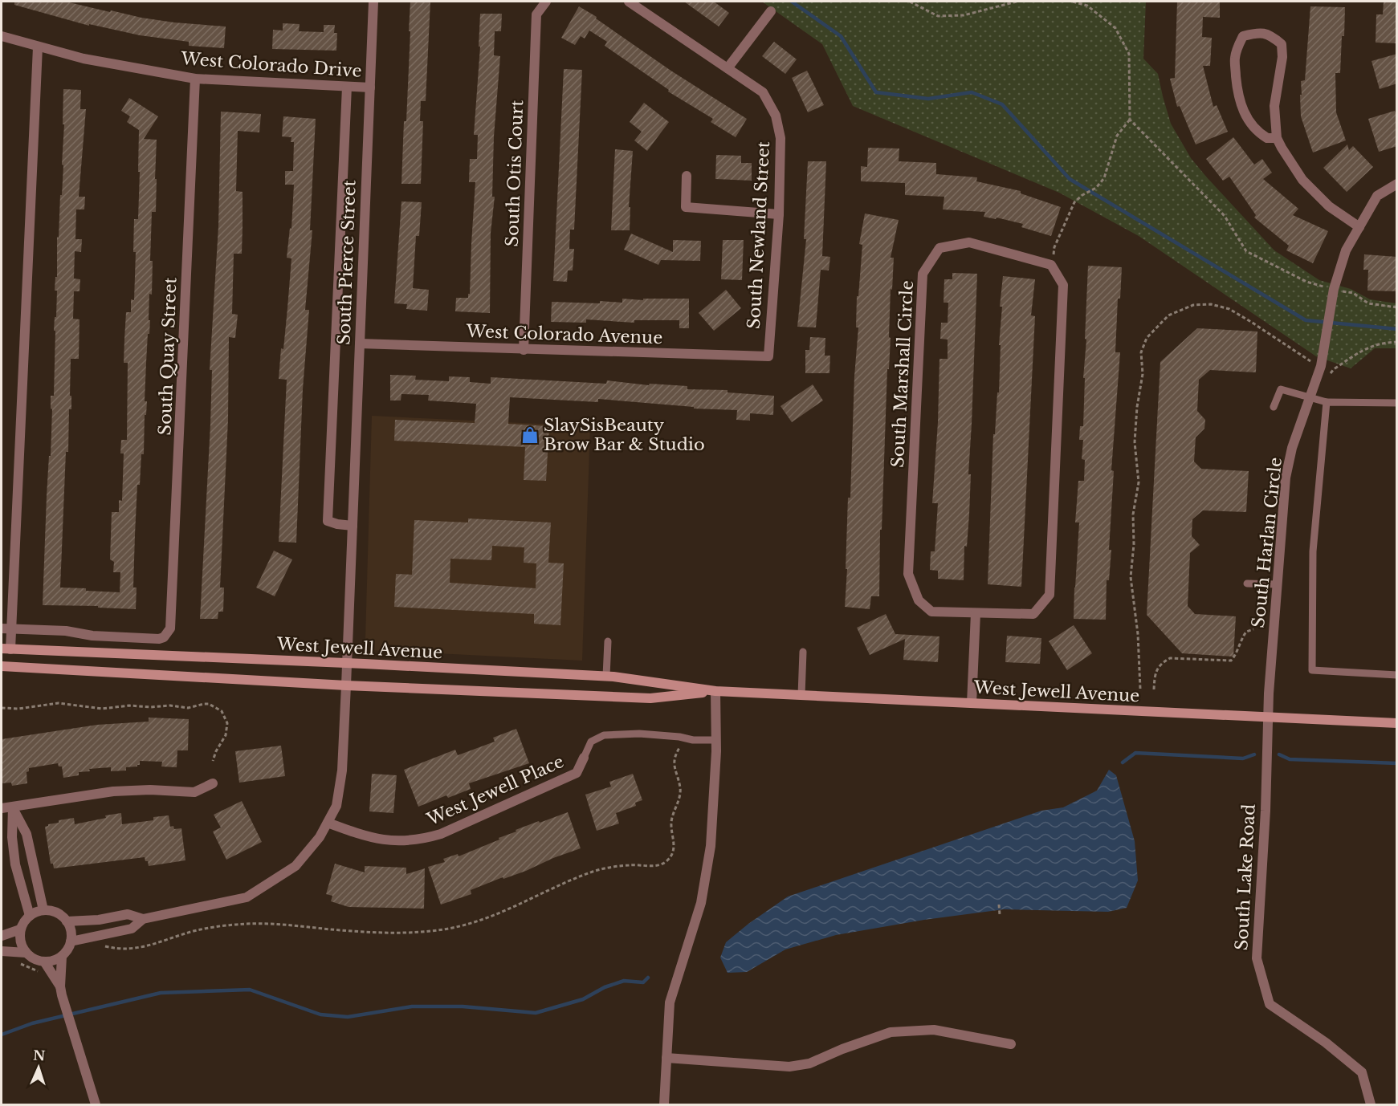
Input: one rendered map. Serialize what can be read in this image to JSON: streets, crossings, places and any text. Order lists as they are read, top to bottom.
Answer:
{
  "streets": {
    "main road": ["West Jewell Avenue"],
    "street": [
      "West Colorado Drive",
      "South Otis Court",
      "South Newland Street",
      "South Pierce Street",
      "West Colorado Avenue",
      "South Quay Street",
      "South Marshall Circle",
      "South Harlan Circle",
      "West Jewell Place",
      "South Lake Road"
    ]
  },
  "crossings": [
    ["West Colorado Drive", "South Pierce Street"],
    ["West Colorado Drive", "South Quay Street"],
    ["South Otis Court", "West Colorado Avenue"],
    ["South Newland Street", "West Colorado Avenue"],
    ["South Pierce Street", "West Colorado Avenue"],
    ["South Pierce Street", "West Jewell Avenue"],
    ["South Pierce Street", "West Jewell Place"],
    ["South Harlan Circle", "West Jewell Avenue"],
    ["South Harlan Circle", "South Lake Road"],
    ["West Jewell Avenue", "South Lake Road"]
  ],
  "places": {
    "shop": ["SlaySisBeauty Brow Bar & Studio"]
  },
  "north": "top"
}
